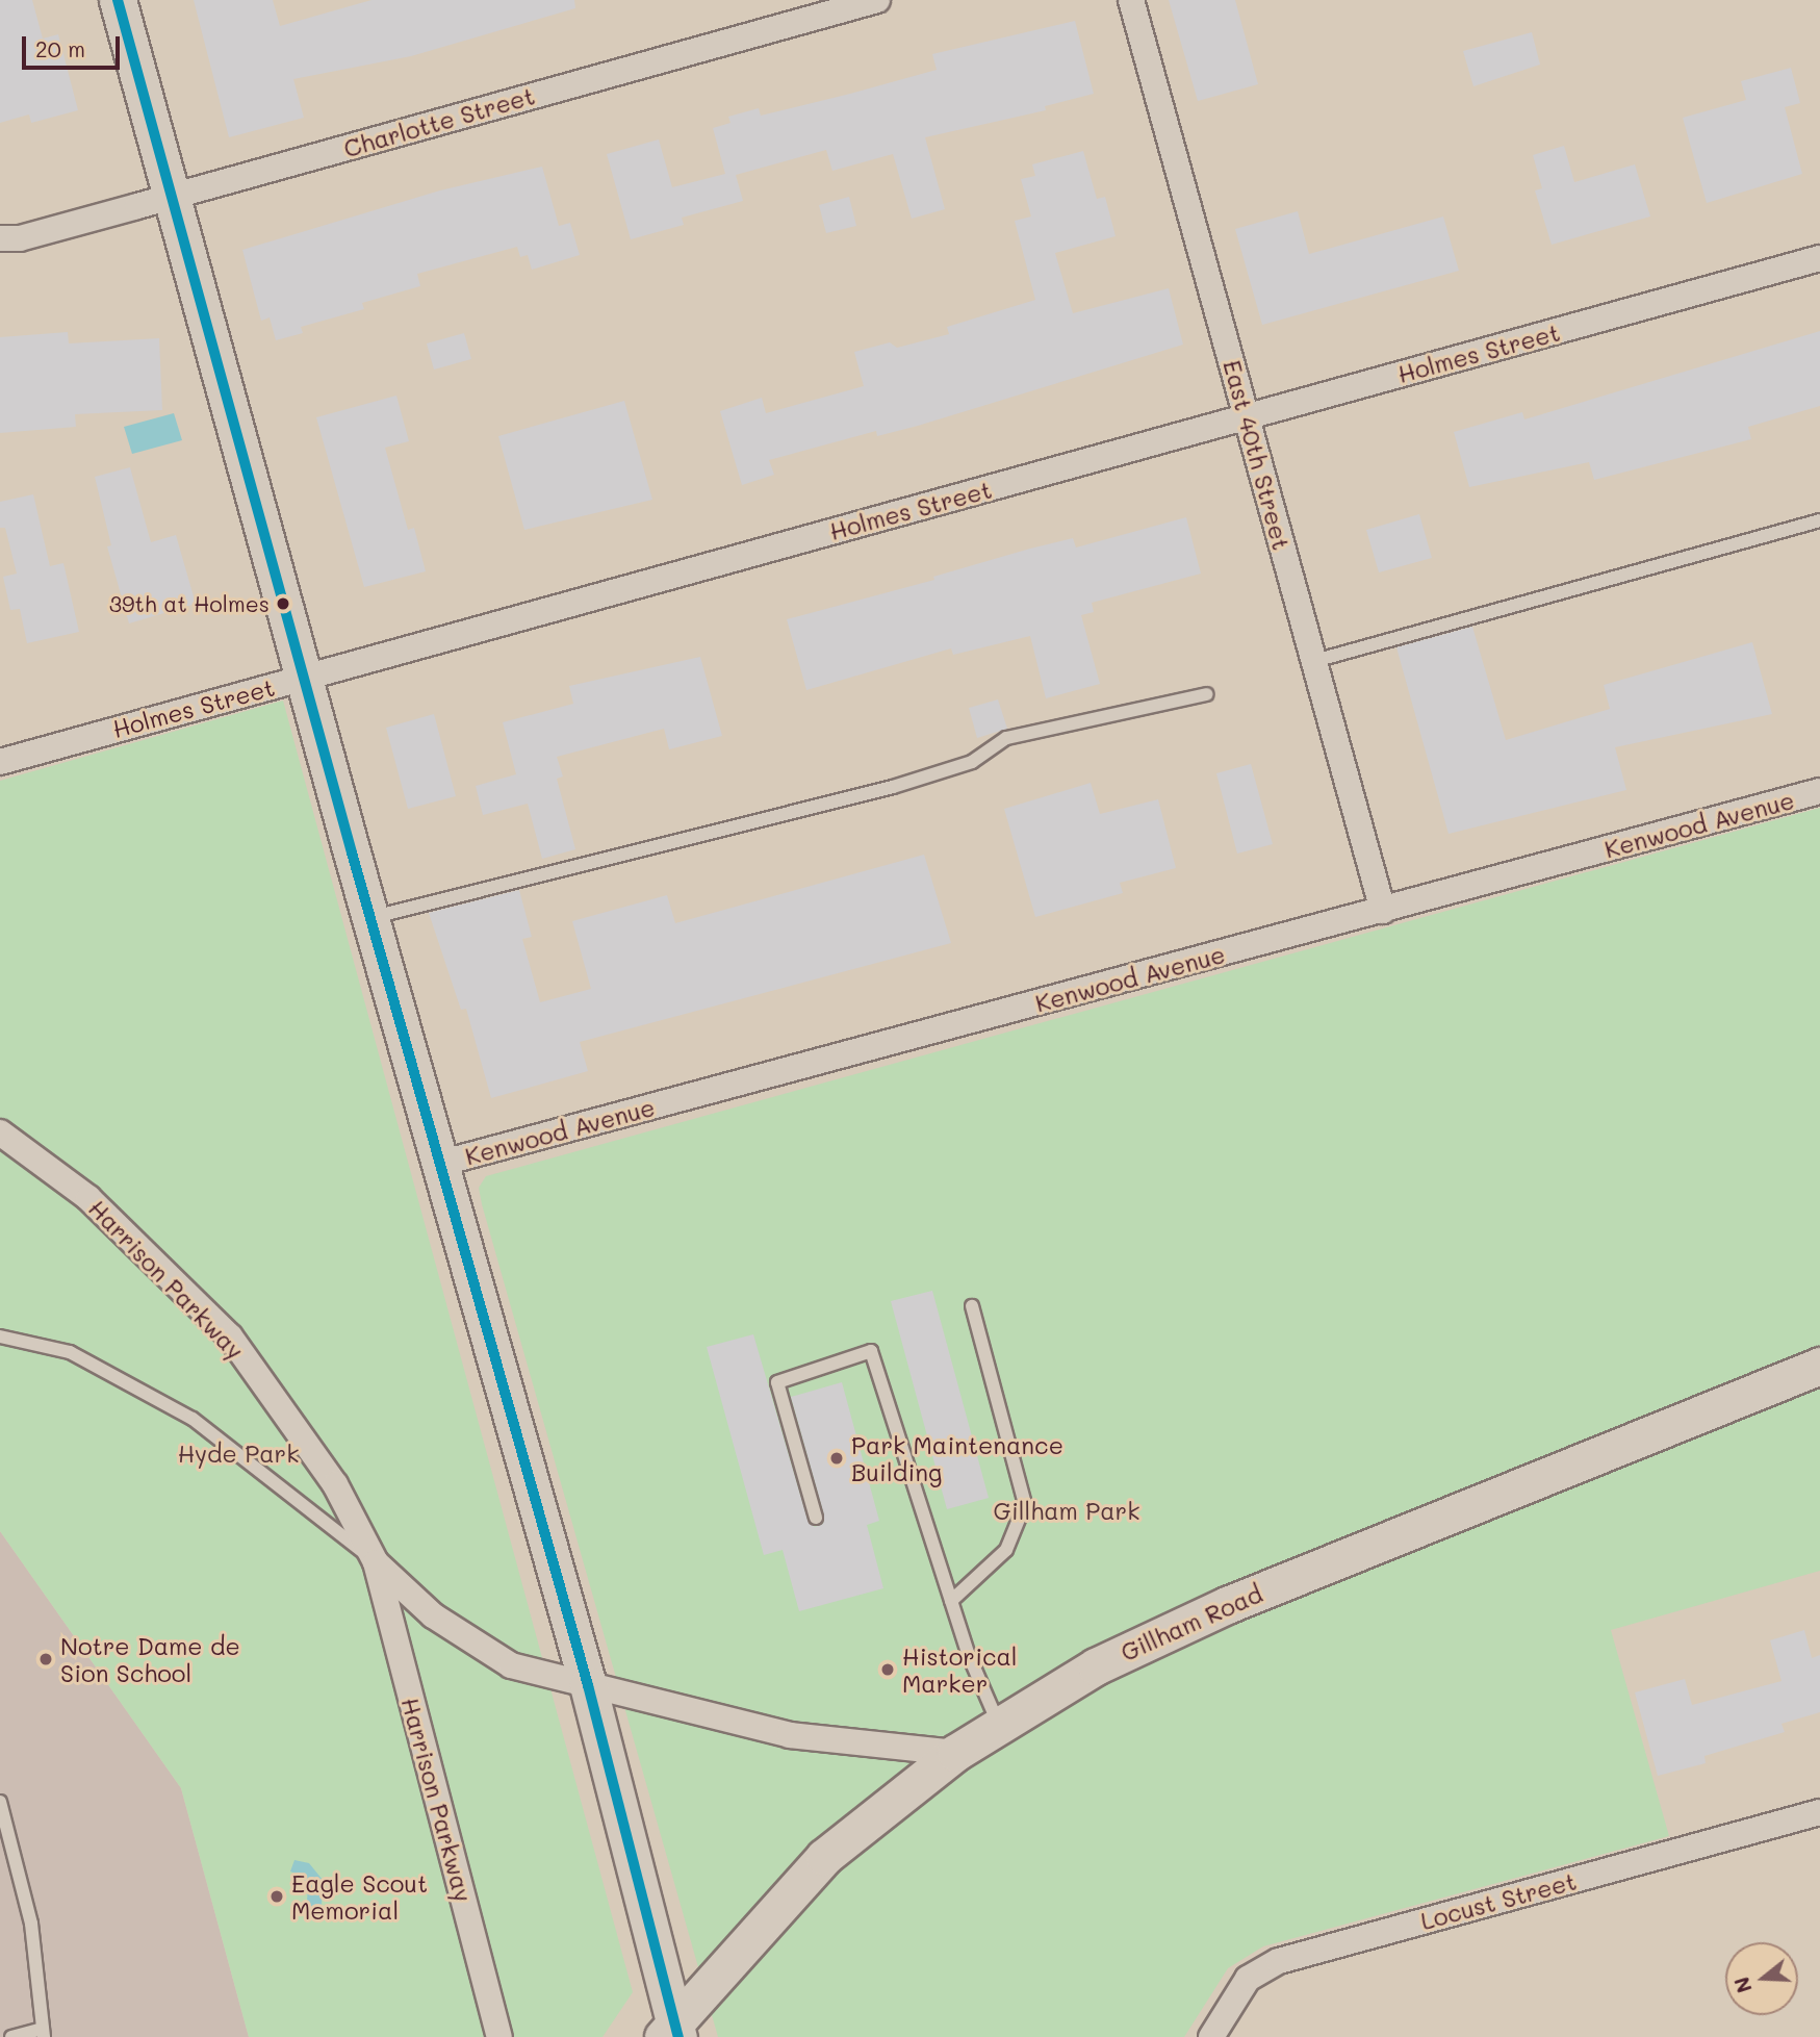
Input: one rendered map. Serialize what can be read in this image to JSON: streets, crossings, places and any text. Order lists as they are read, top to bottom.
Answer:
{
  "streets": {
    "main road": ["Gillham Road"],
    "street": [
      "Charlotte Street",
      "Holmes Street",
      "East 40th Street",
      "Kenwood Avenue",
      "Harrison Parkway",
      "Locust Street"
    ]
  },
  "crossings": [
    ["Holmes Street", "East 40th Street"],
    ["East 40th Street", "Kenwood Avenue"],
    ["Harrison Parkway", "Gillham Road"]
  ],
  "parks": ["Hyde Park", "Gillham Park"],
  "places": [
    "39th at Holmes",
    "Park Maintenance Building",
    "Notre Dame de Sion School",
    "Historical Marker",
    "Eagle Scout Memorial"
  ],
  "scale_bar": "20 m",
  "north": "left"
}
